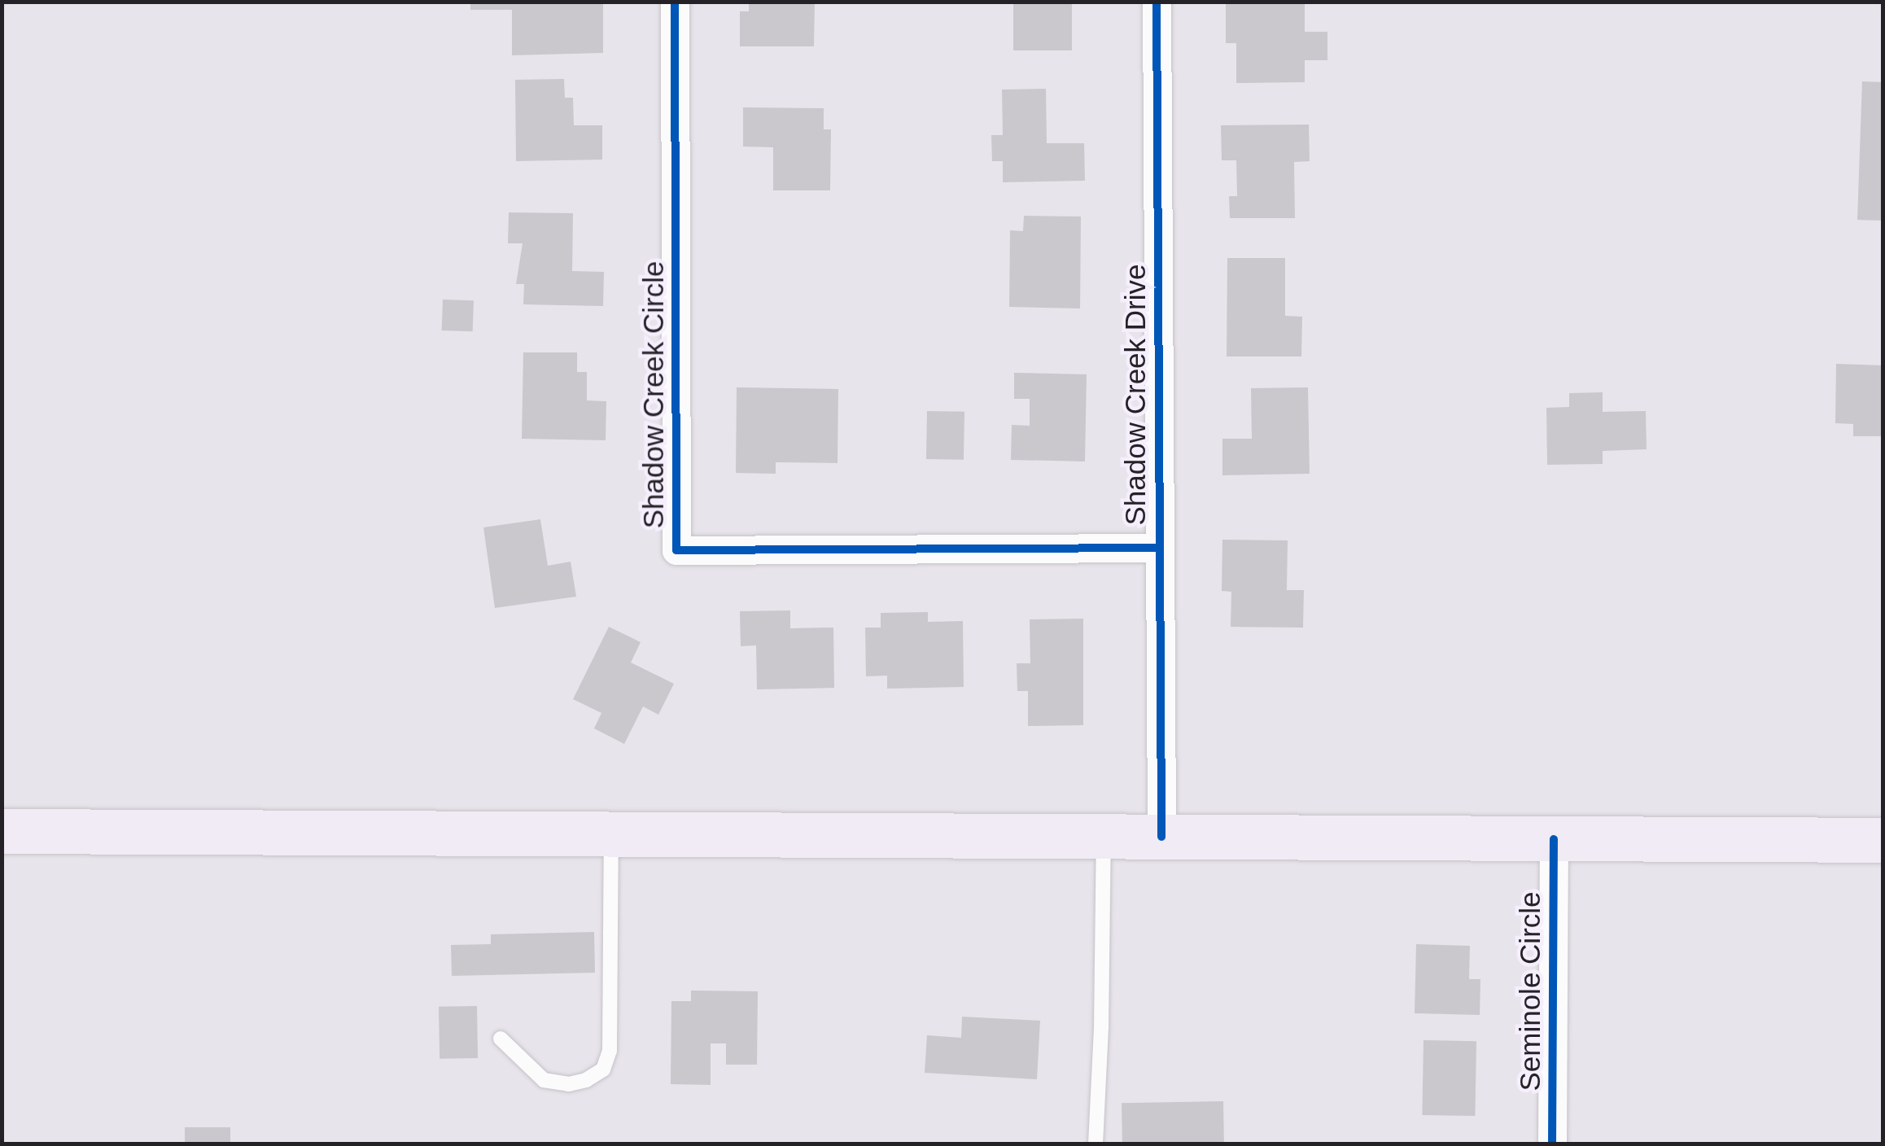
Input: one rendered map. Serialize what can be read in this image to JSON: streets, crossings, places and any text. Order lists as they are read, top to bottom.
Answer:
{
  "streets": {
    "street": ["Shadow Creek Circle", "Shadow Creek Drive", "Seminole Circle"]
  },
  "crossings": [
    ["Shadow Creek Circle", "Shadow Creek Drive"]
  ]
}
